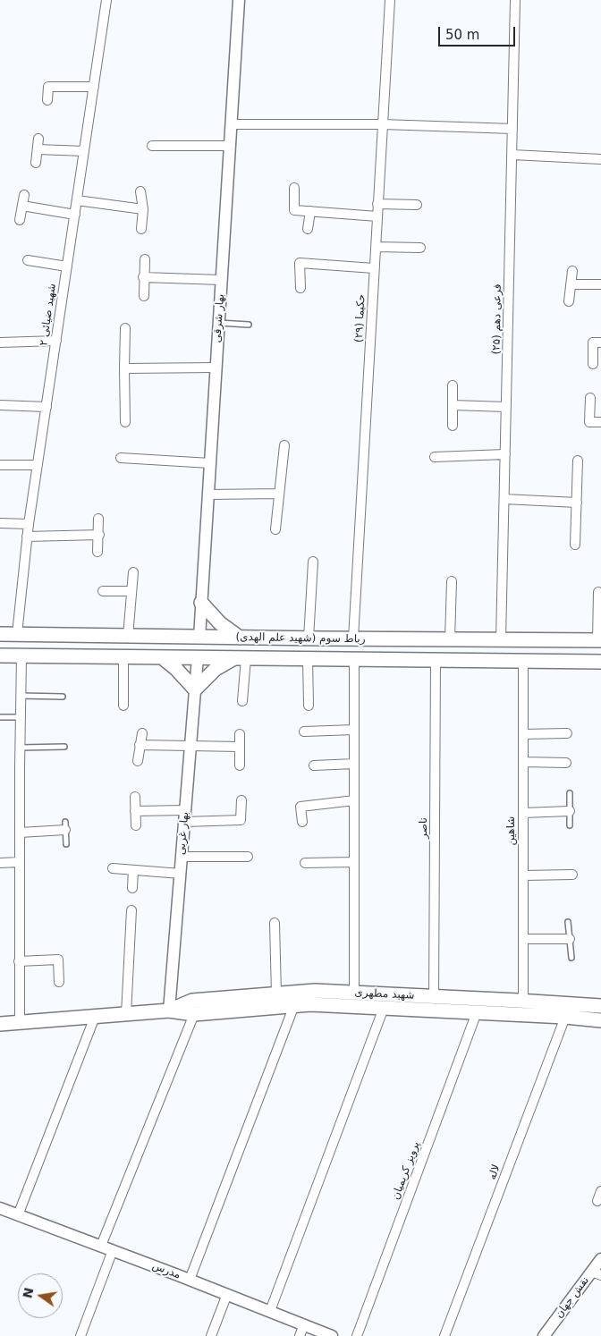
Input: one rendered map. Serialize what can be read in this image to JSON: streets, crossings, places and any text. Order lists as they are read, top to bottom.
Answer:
{
  "streets": {
    "main road": ["رباط سوم (شهید علم الهدی)", "شهید مطهری"],
    "street": [
      "شهید ضیائی ۲",
      "بهار شرقی",
      "حکیما (۲۹)",
      "فرعی دهم (۲۵)",
      "ناصر",
      "شاهین",
      "بهار غربی",
      "پرویز کریمیان",
      "لاله",
      "مدرس",
      "نقش جهان"
    ]
  },
  "crossings": [
    ["شهید ضیائی ۲", "رباط سوم (شهید علم الهدی)"],
    ["بهار شرقی", "رباط سوم (شهید علم الهدی)"],
    ["حکیما (۲۹)", "رباط سوم (شهید علم الهدی)"],
    ["فرعی دهم (۲۵)", "رباط سوم (شهید علم الهدی)"],
    ["رباط سوم (شهید علم الهدی)", "ناصر"],
    ["رباط سوم (شهید علم الهدی)", "شاهین"],
    ["رباط سوم (شهید علم الهدی)", "بهار غربی"],
    ["ناصر", "شهید مطهری"],
    ["شاهین", "شهید مطهری"],
    ["بهار غربی", "شهید مطهری"],
    ["شهید مطهری", "پرویز کریمیان"],
    ["شهید مطهری", "لاله"]
  ],
  "scale_bar": "50 m",
  "north": "left"
}
